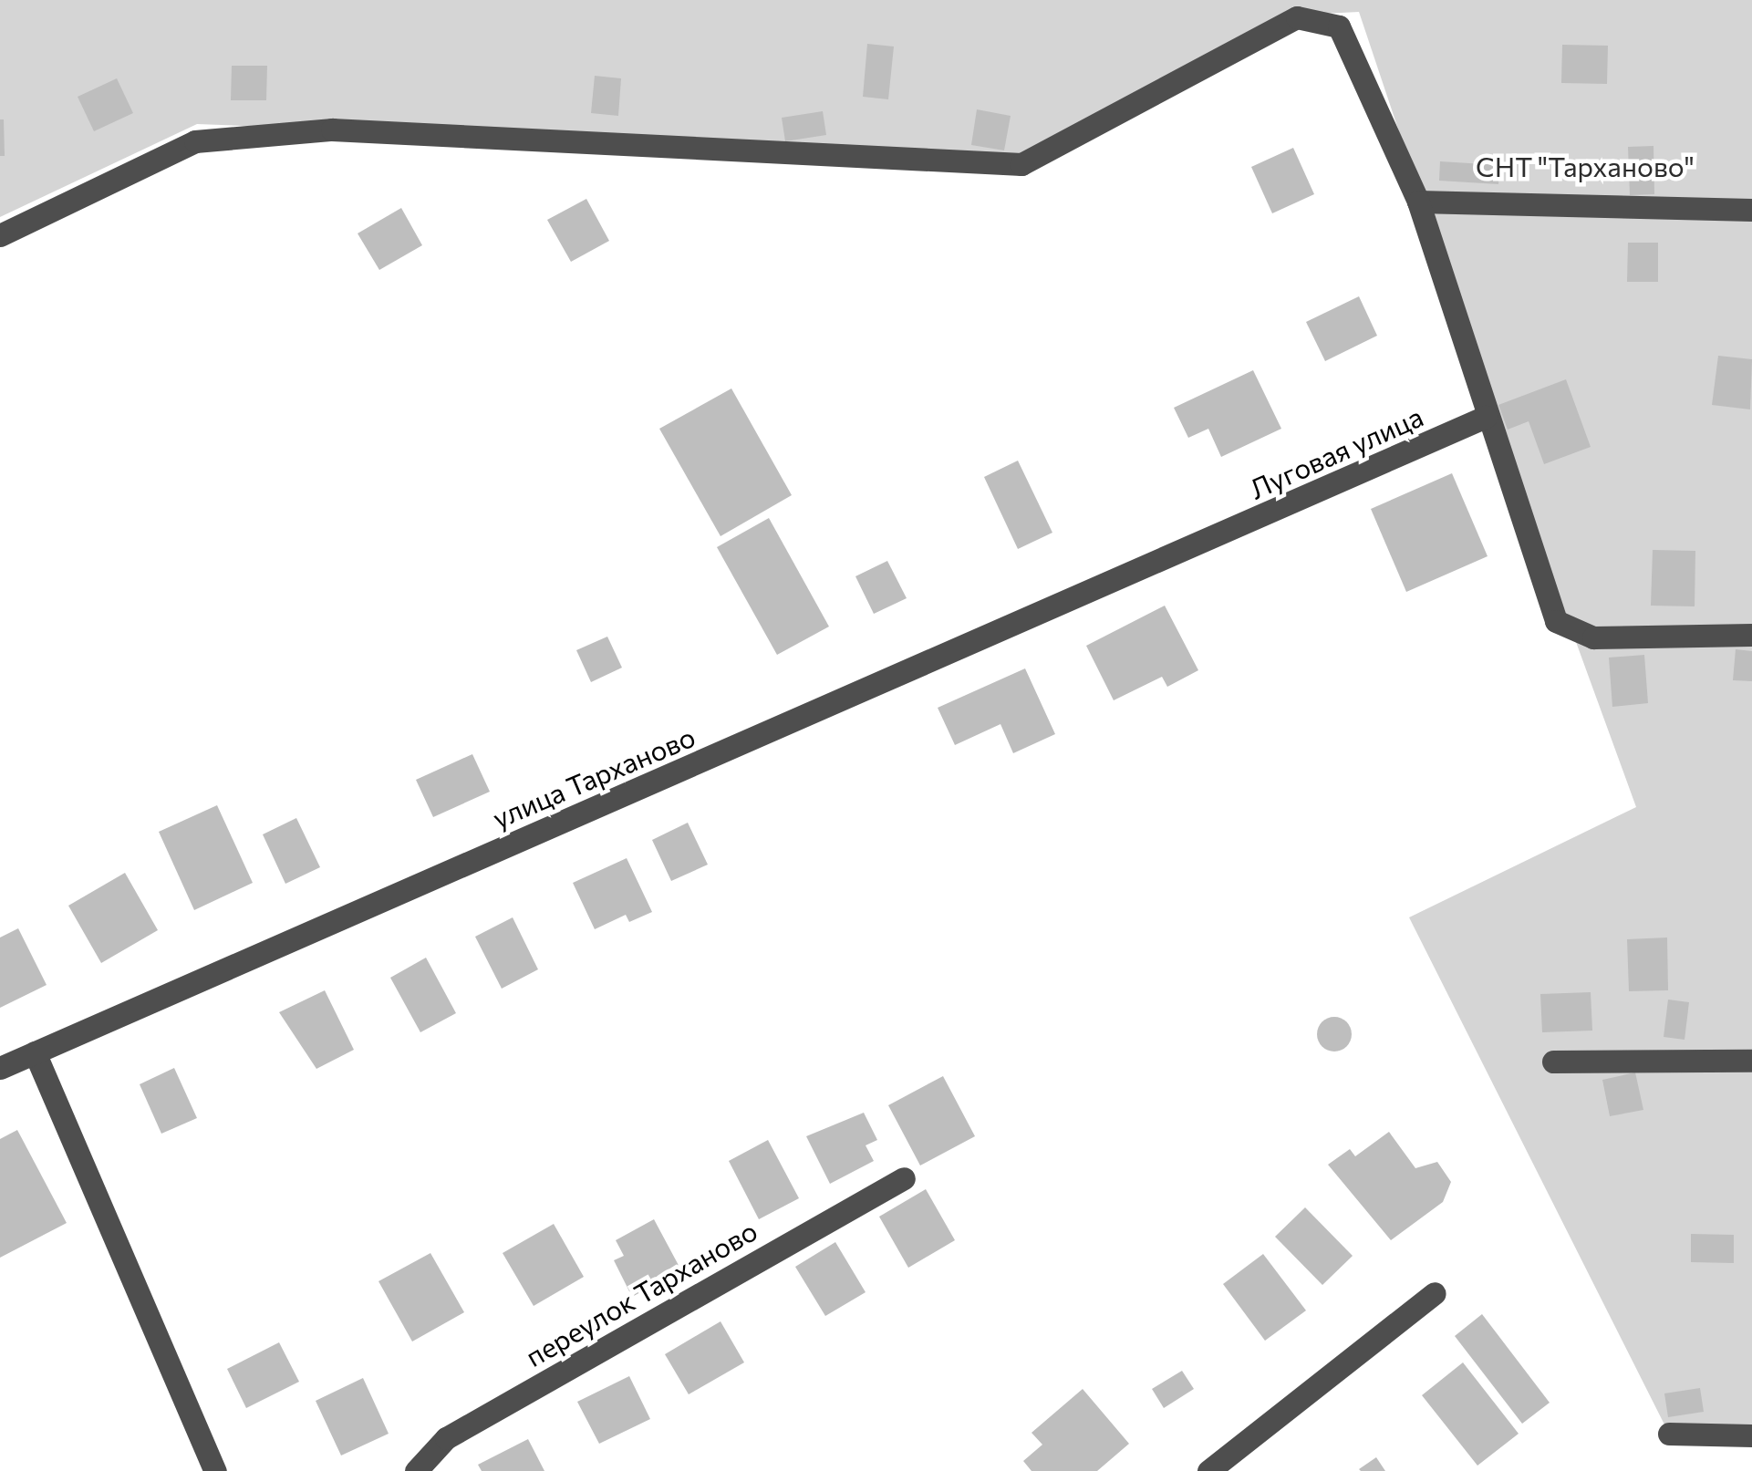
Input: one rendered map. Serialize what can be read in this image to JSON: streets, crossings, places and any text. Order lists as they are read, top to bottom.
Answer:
{
  "streets": {
    "street": ["Луговая улица", "улица Тарханово", "переулок Тарханово"]
  },
  "crossings": [
    ["Луговая улица", "улица Тарханово"]
  ],
  "parks": ["СНТ \"Тарханово\""]
}
